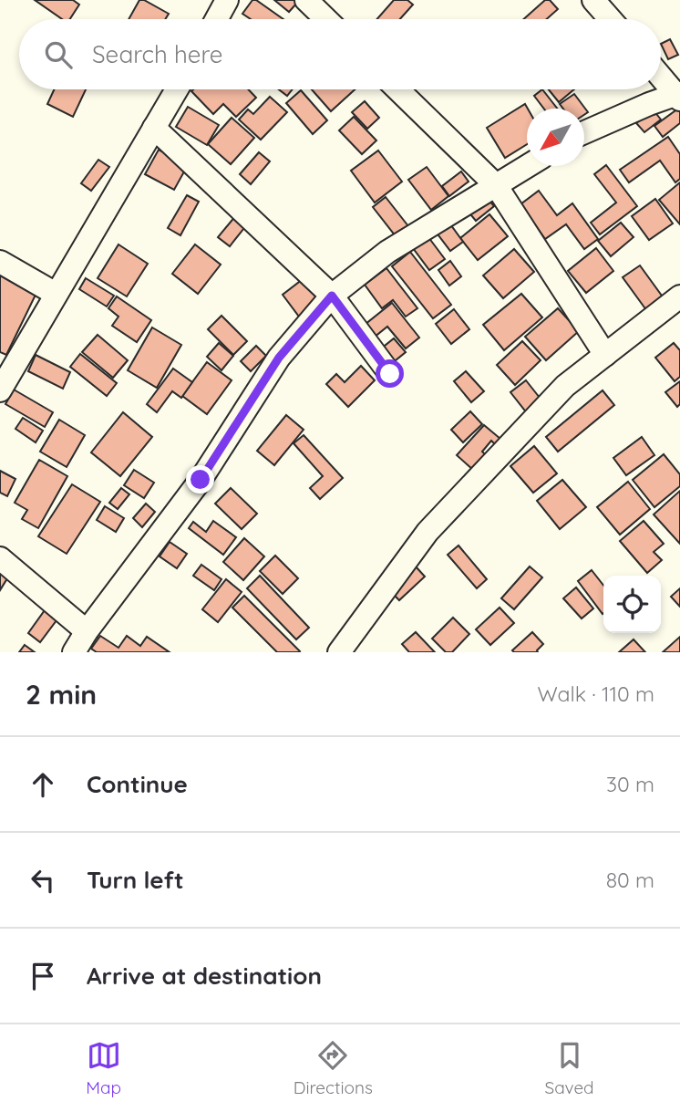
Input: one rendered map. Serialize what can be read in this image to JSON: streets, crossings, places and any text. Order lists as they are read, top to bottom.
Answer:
{
  "north": "bottom left",
  "page": {
    "search": "Search here",
    "heading": ["2 min", "Walk · 110 m"],
    "list": [
      ["Continue", "30 m"],
      ["Turn left", "80 m"],
      "Arrive at destination"
    ],
    "nav": ["Map", "Directions", "Saved"]
  }
}
